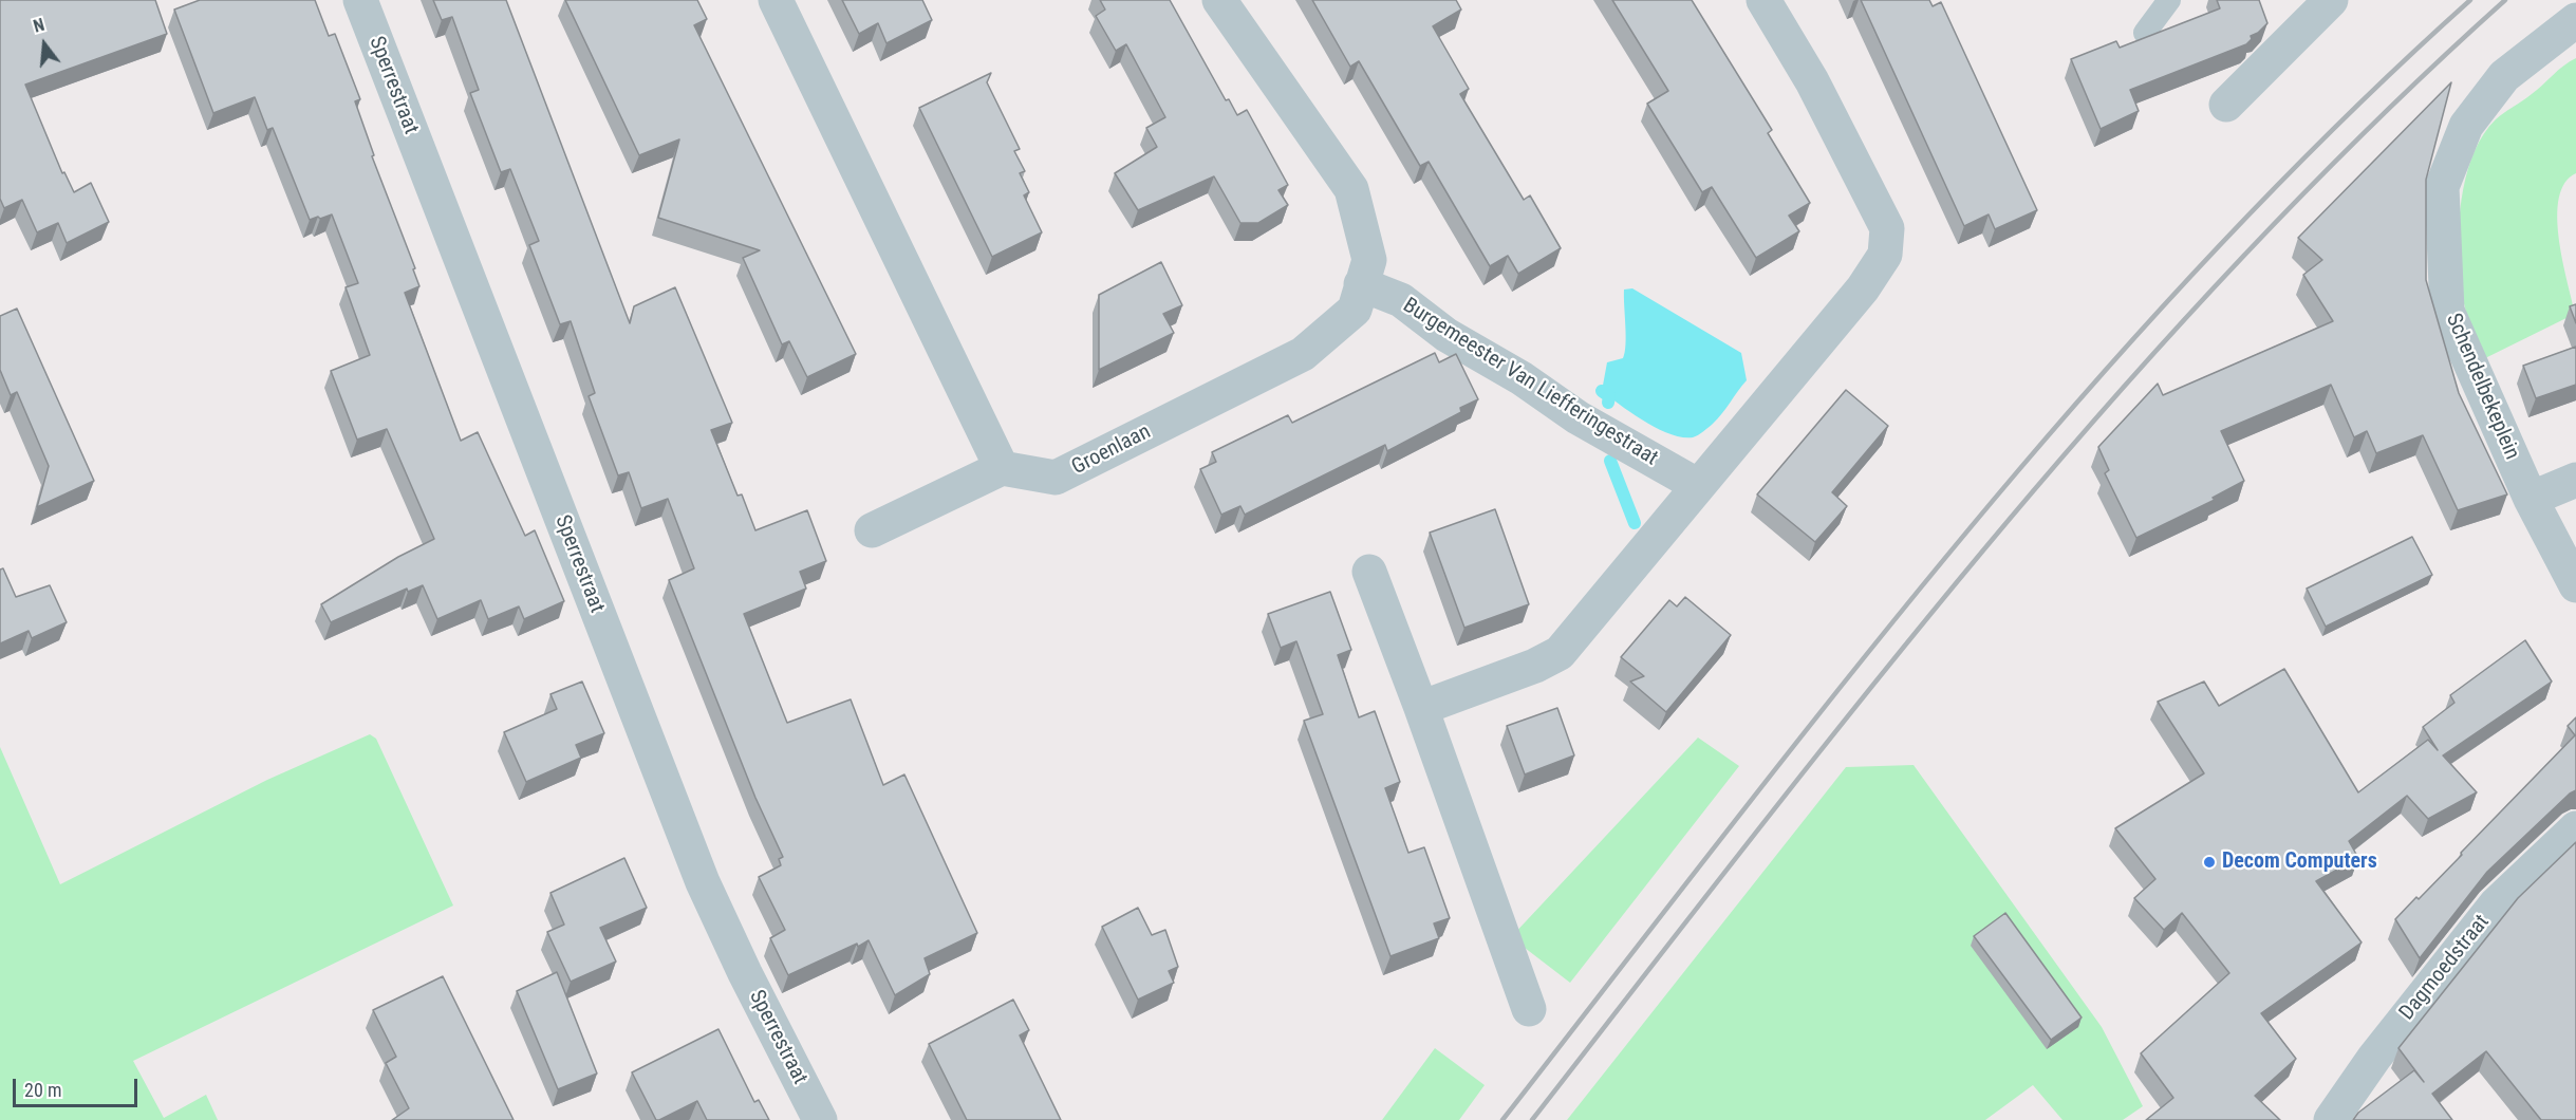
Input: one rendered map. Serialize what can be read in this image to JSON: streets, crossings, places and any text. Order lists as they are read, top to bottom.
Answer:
{
  "streets": {
    "street": [
      "Sperrestraat",
      "Burgemeester Van Liefferingestraat",
      "Schendelbekeplein",
      "Groenlaan",
      "Dagmoedstraat"
    ]
  },
  "crossings": [
    ["Burgemeester Van Liefferingestraat", "Groenlaan"]
  ],
  "places": ["Decom Computers"],
  "scale_bar": "20 m",
  "north": "top"
}
